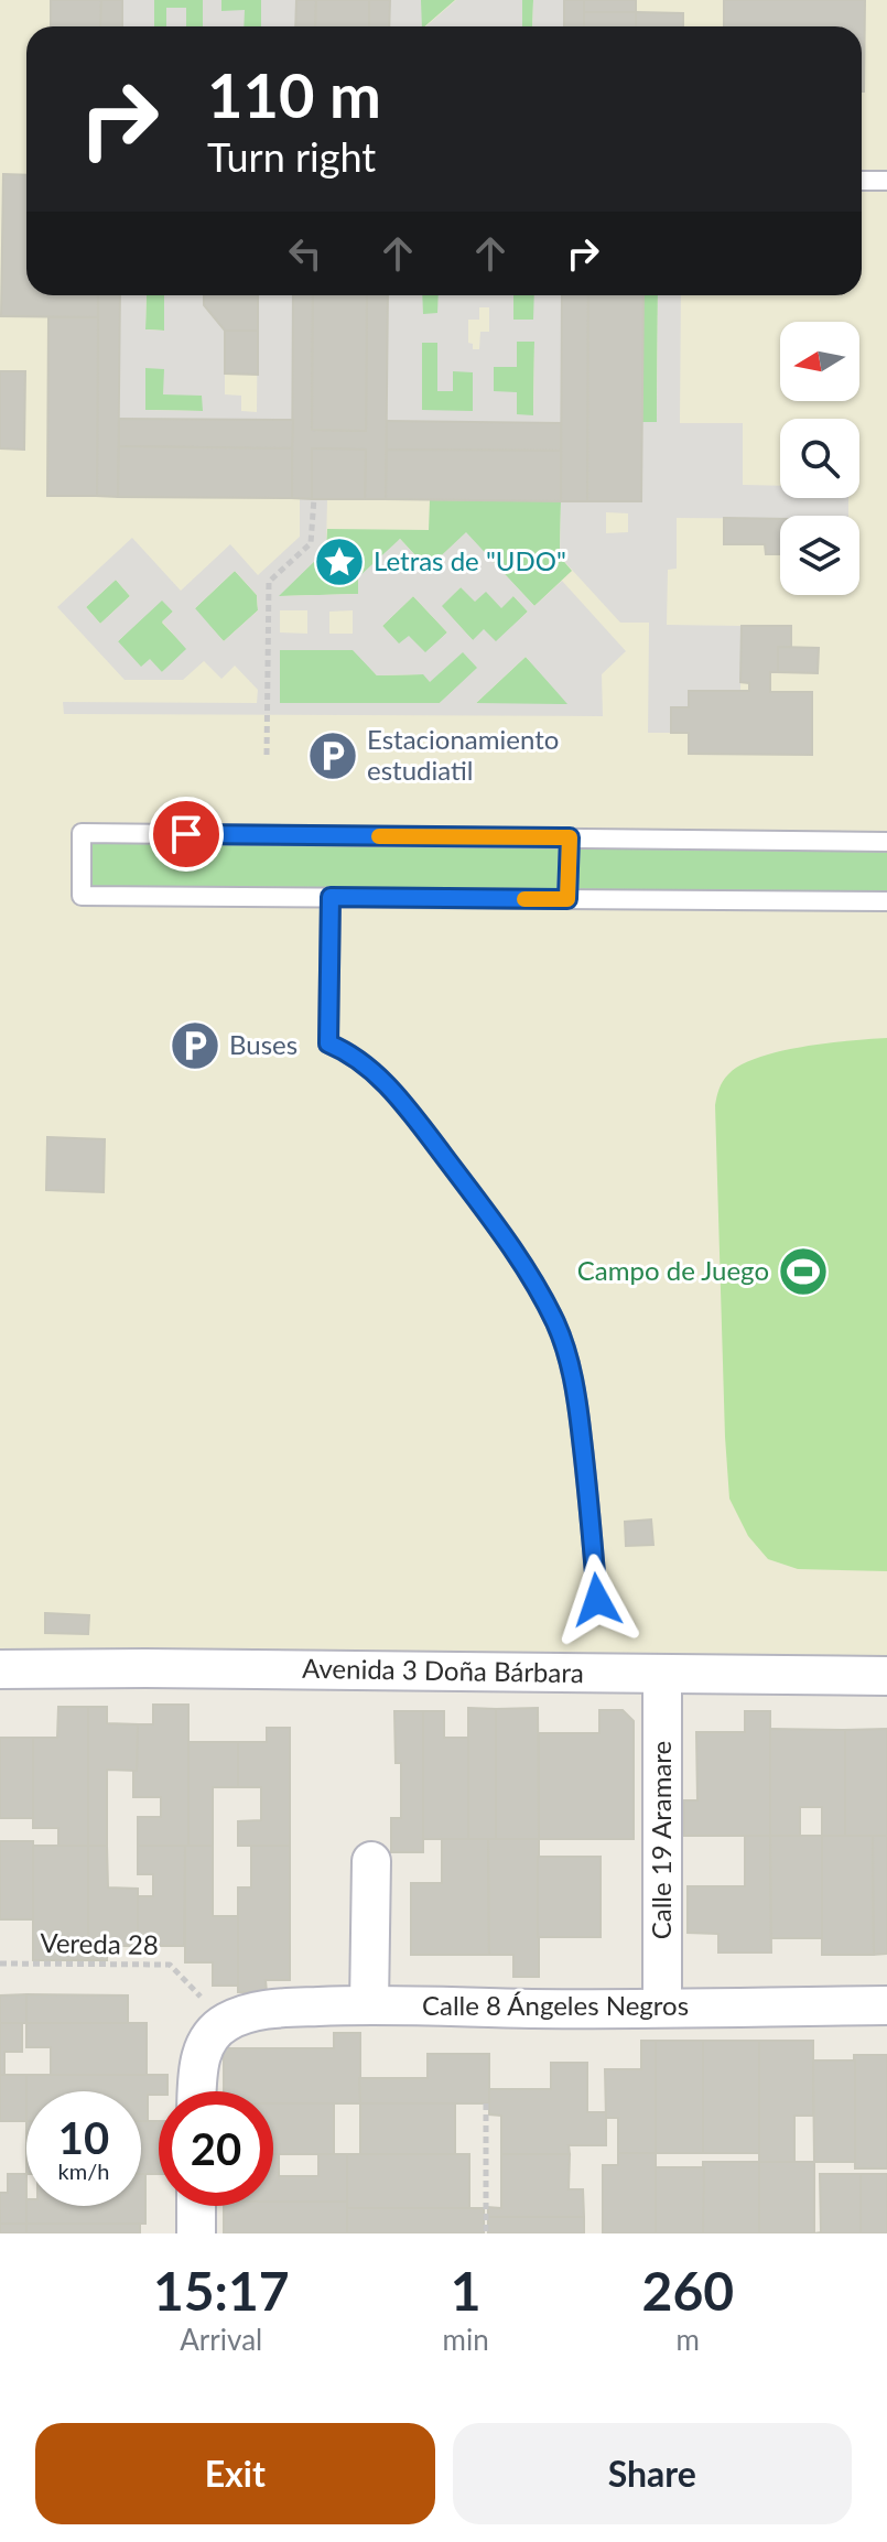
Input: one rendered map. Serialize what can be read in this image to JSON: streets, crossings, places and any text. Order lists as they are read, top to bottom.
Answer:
{
  "streets": {
    "street": ["Avenida 3 Doña Bárbara", "Calle 19 Aramare", "Calle 8 Ángeles Negros"],
    "path": ["Vereda 28"]
  },
  "crossings": [
    ["Avenida 3 Doña Bárbara", "Calle 19 Aramare"],
    ["Calle 19 Aramare", "Calle 8 Ángeles Negros"],
    ["Vereda 28", "Calle 8 Ángeles Negros"]
  ],
  "places": {
    "place": ["Letras de \"UDO\""],
    "parking": ["Estacionamiento estudiatil", "Buses"],
    "sports": ["Campo de Juego"]
  },
  "north": "left",
  "page": {
    "turn": ["110 m", "Turn right"],
    "speed": "10 km/h",
    "limit": "20",
    "eta": [
      "15:17",
      "Arrival",
      "1",
      "min",
      "260",
      "m"
    ],
    "buttons": ["Exit", "Share"]
  }
}
